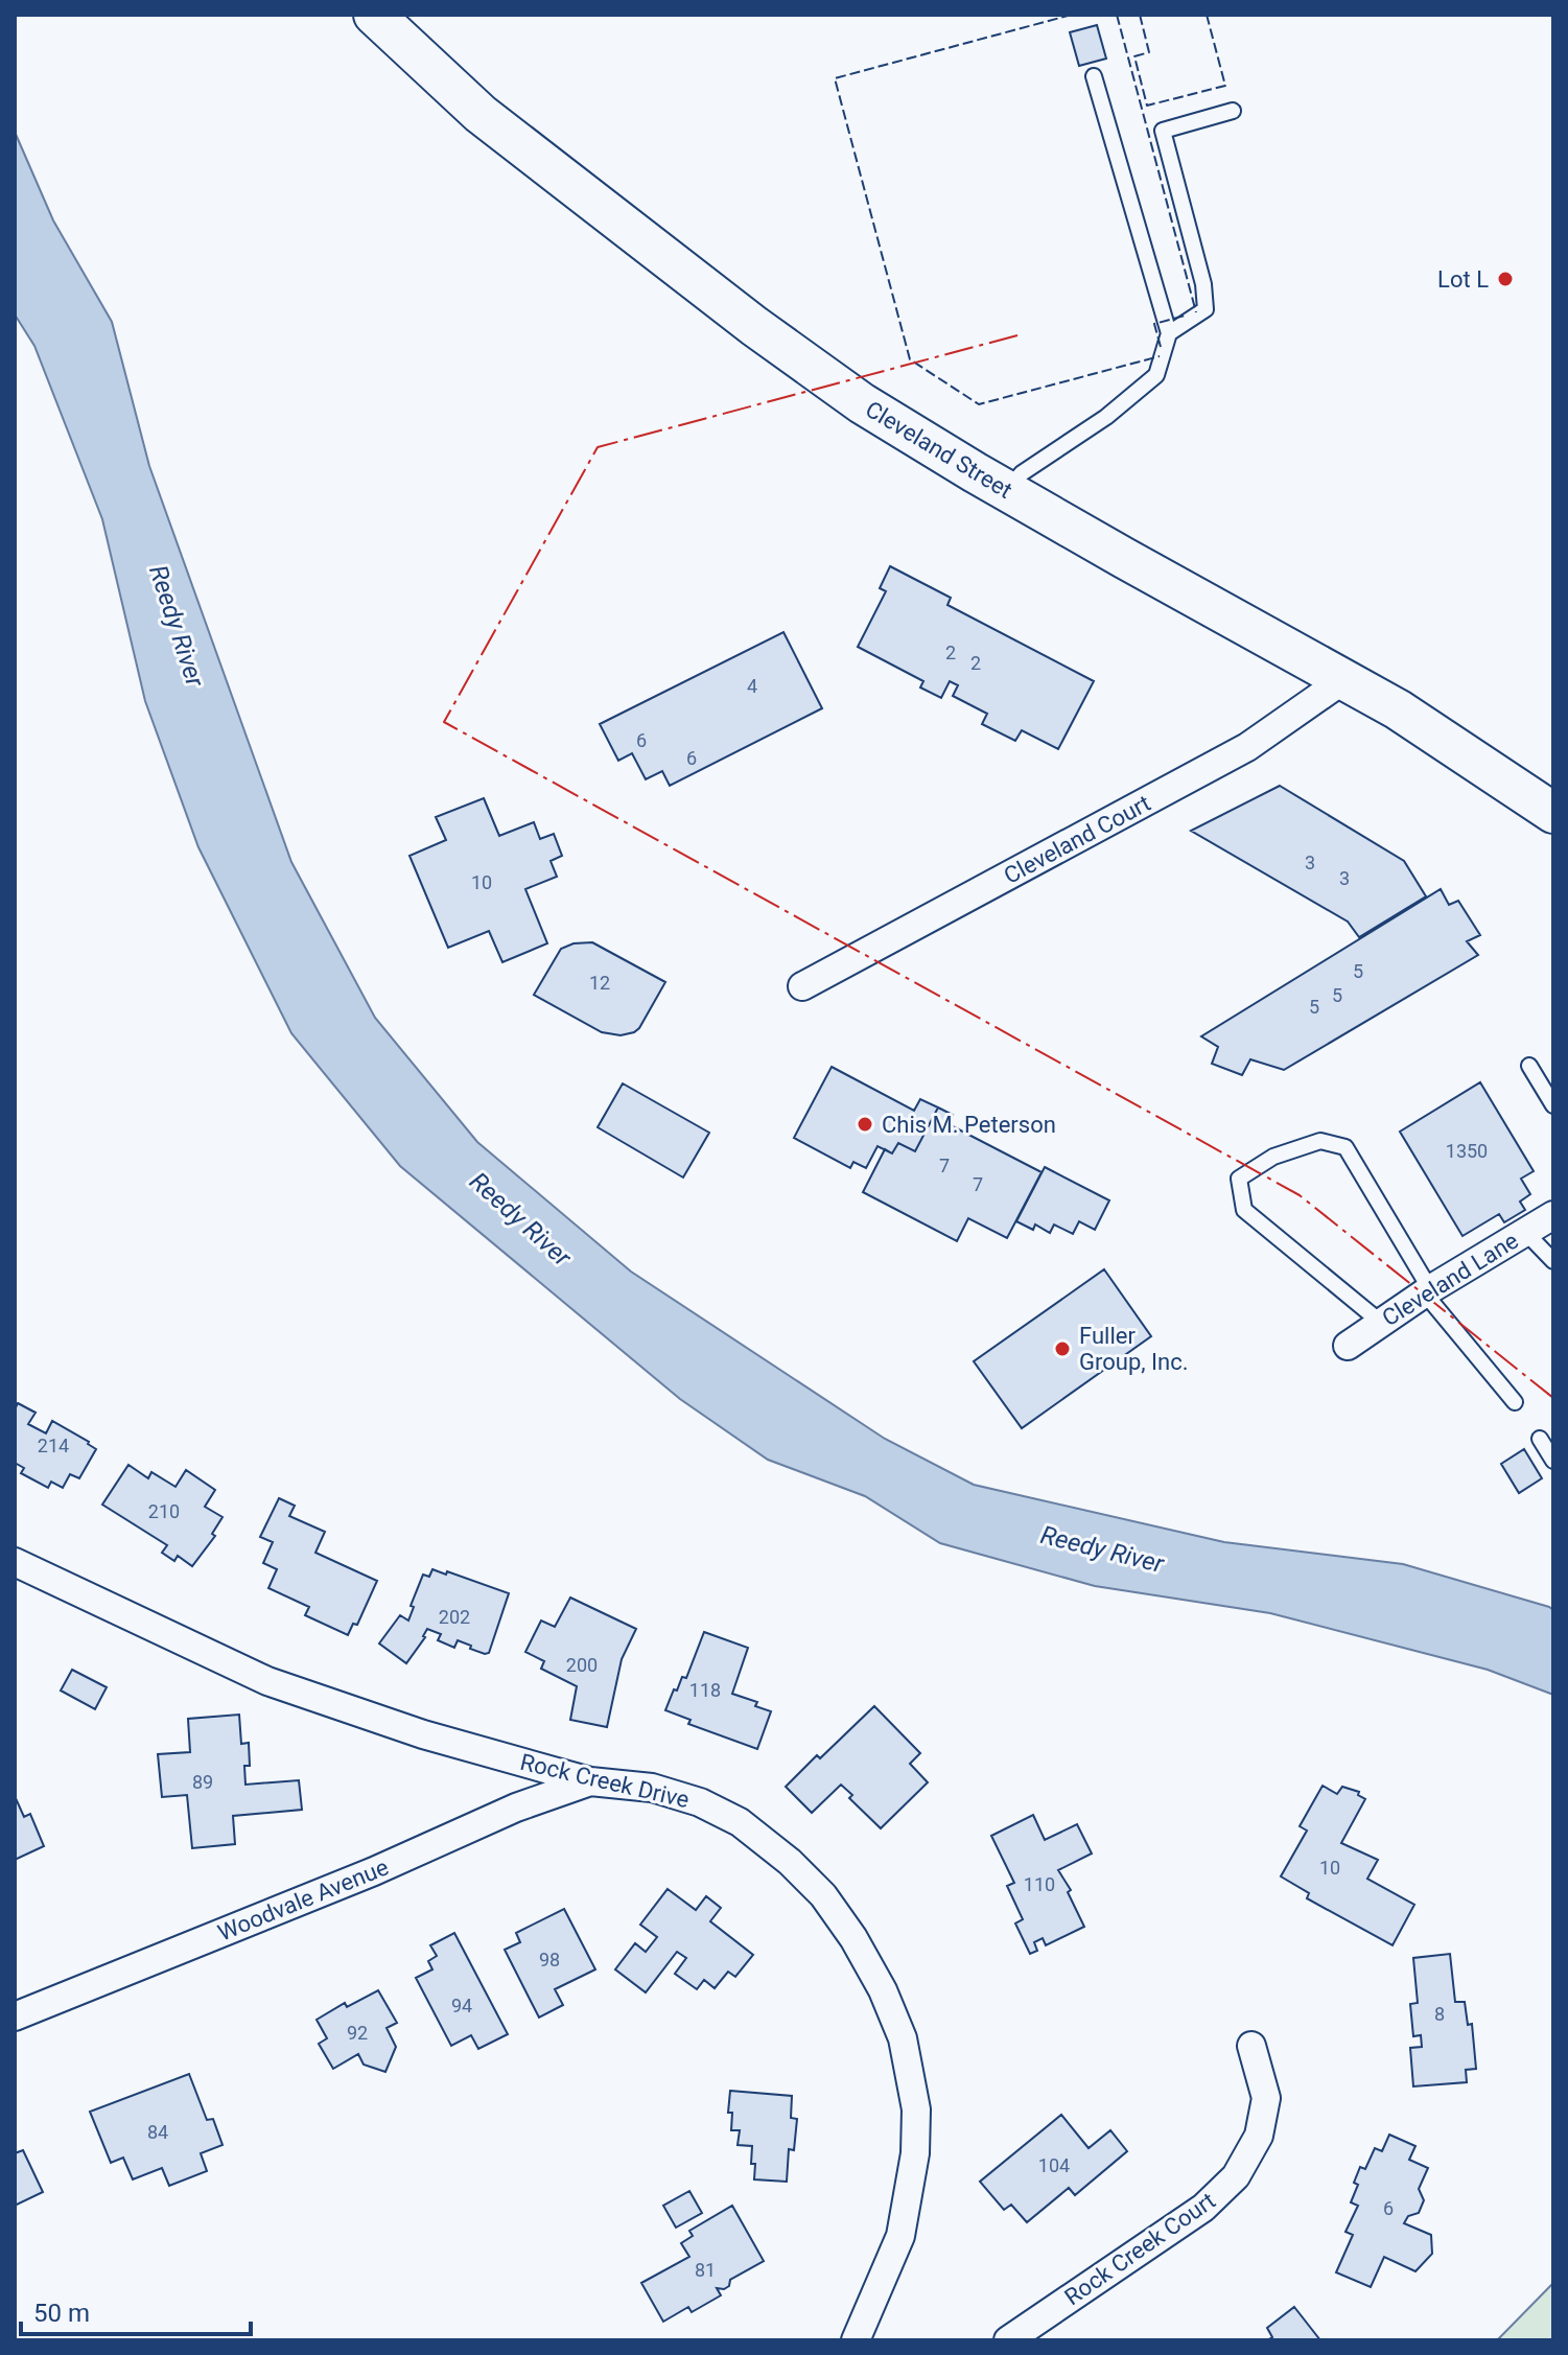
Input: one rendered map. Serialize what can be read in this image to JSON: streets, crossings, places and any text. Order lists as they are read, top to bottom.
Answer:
{
  "streets": {
    "street": [
      "Cleveland Street",
      "Cleveland Court",
      "Cleveland Lane",
      "Rock Creek Drive",
      "Woodvale Avenue",
      "Rock Creek Court"
    ]
  },
  "crossings": [
    ["Cleveland Street", "Cleveland Court"],
    ["Rock Creek Drive", "Woodvale Avenue"]
  ],
  "water": ["Reedy River"],
  "places": ["Lot L", "Chis M. Peterson", "Fuller Group, Inc."],
  "house_numbers": [
    "2",
    "2",
    "4",
    "6",
    "6",
    "3",
    "3",
    "10",
    "5",
    "12",
    "5",
    "5",
    "1350",
    "7",
    "7",
    "214",
    "210",
    "202",
    "200",
    "118",
    "89",
    "10",
    "110",
    "98",
    "94",
    "8",
    "92",
    "84",
    "104",
    "6",
    "81"
  ],
  "scale_bar": "50 m"
}
